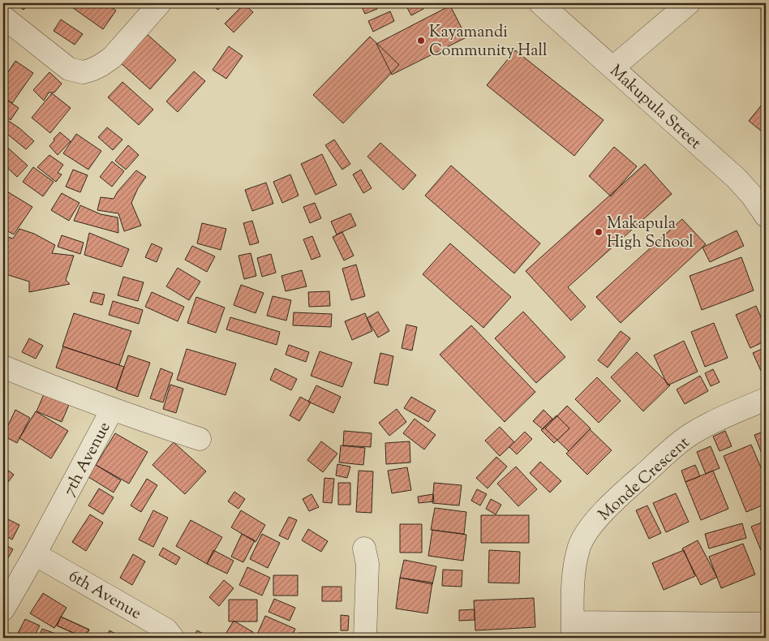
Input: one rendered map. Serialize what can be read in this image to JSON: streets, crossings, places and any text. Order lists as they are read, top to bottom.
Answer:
{
  "streets": {
    "street": [
      "Makupula Street",
      "7th Avenue",
      "Monde Crescent",
      "6th Avenue"
    ]
  },
  "crossings": [
    ["7th Avenue", "6th Avenue"]
  ],
  "places": ["Kayamandi Community Hall", "Makapula High School"]
}
